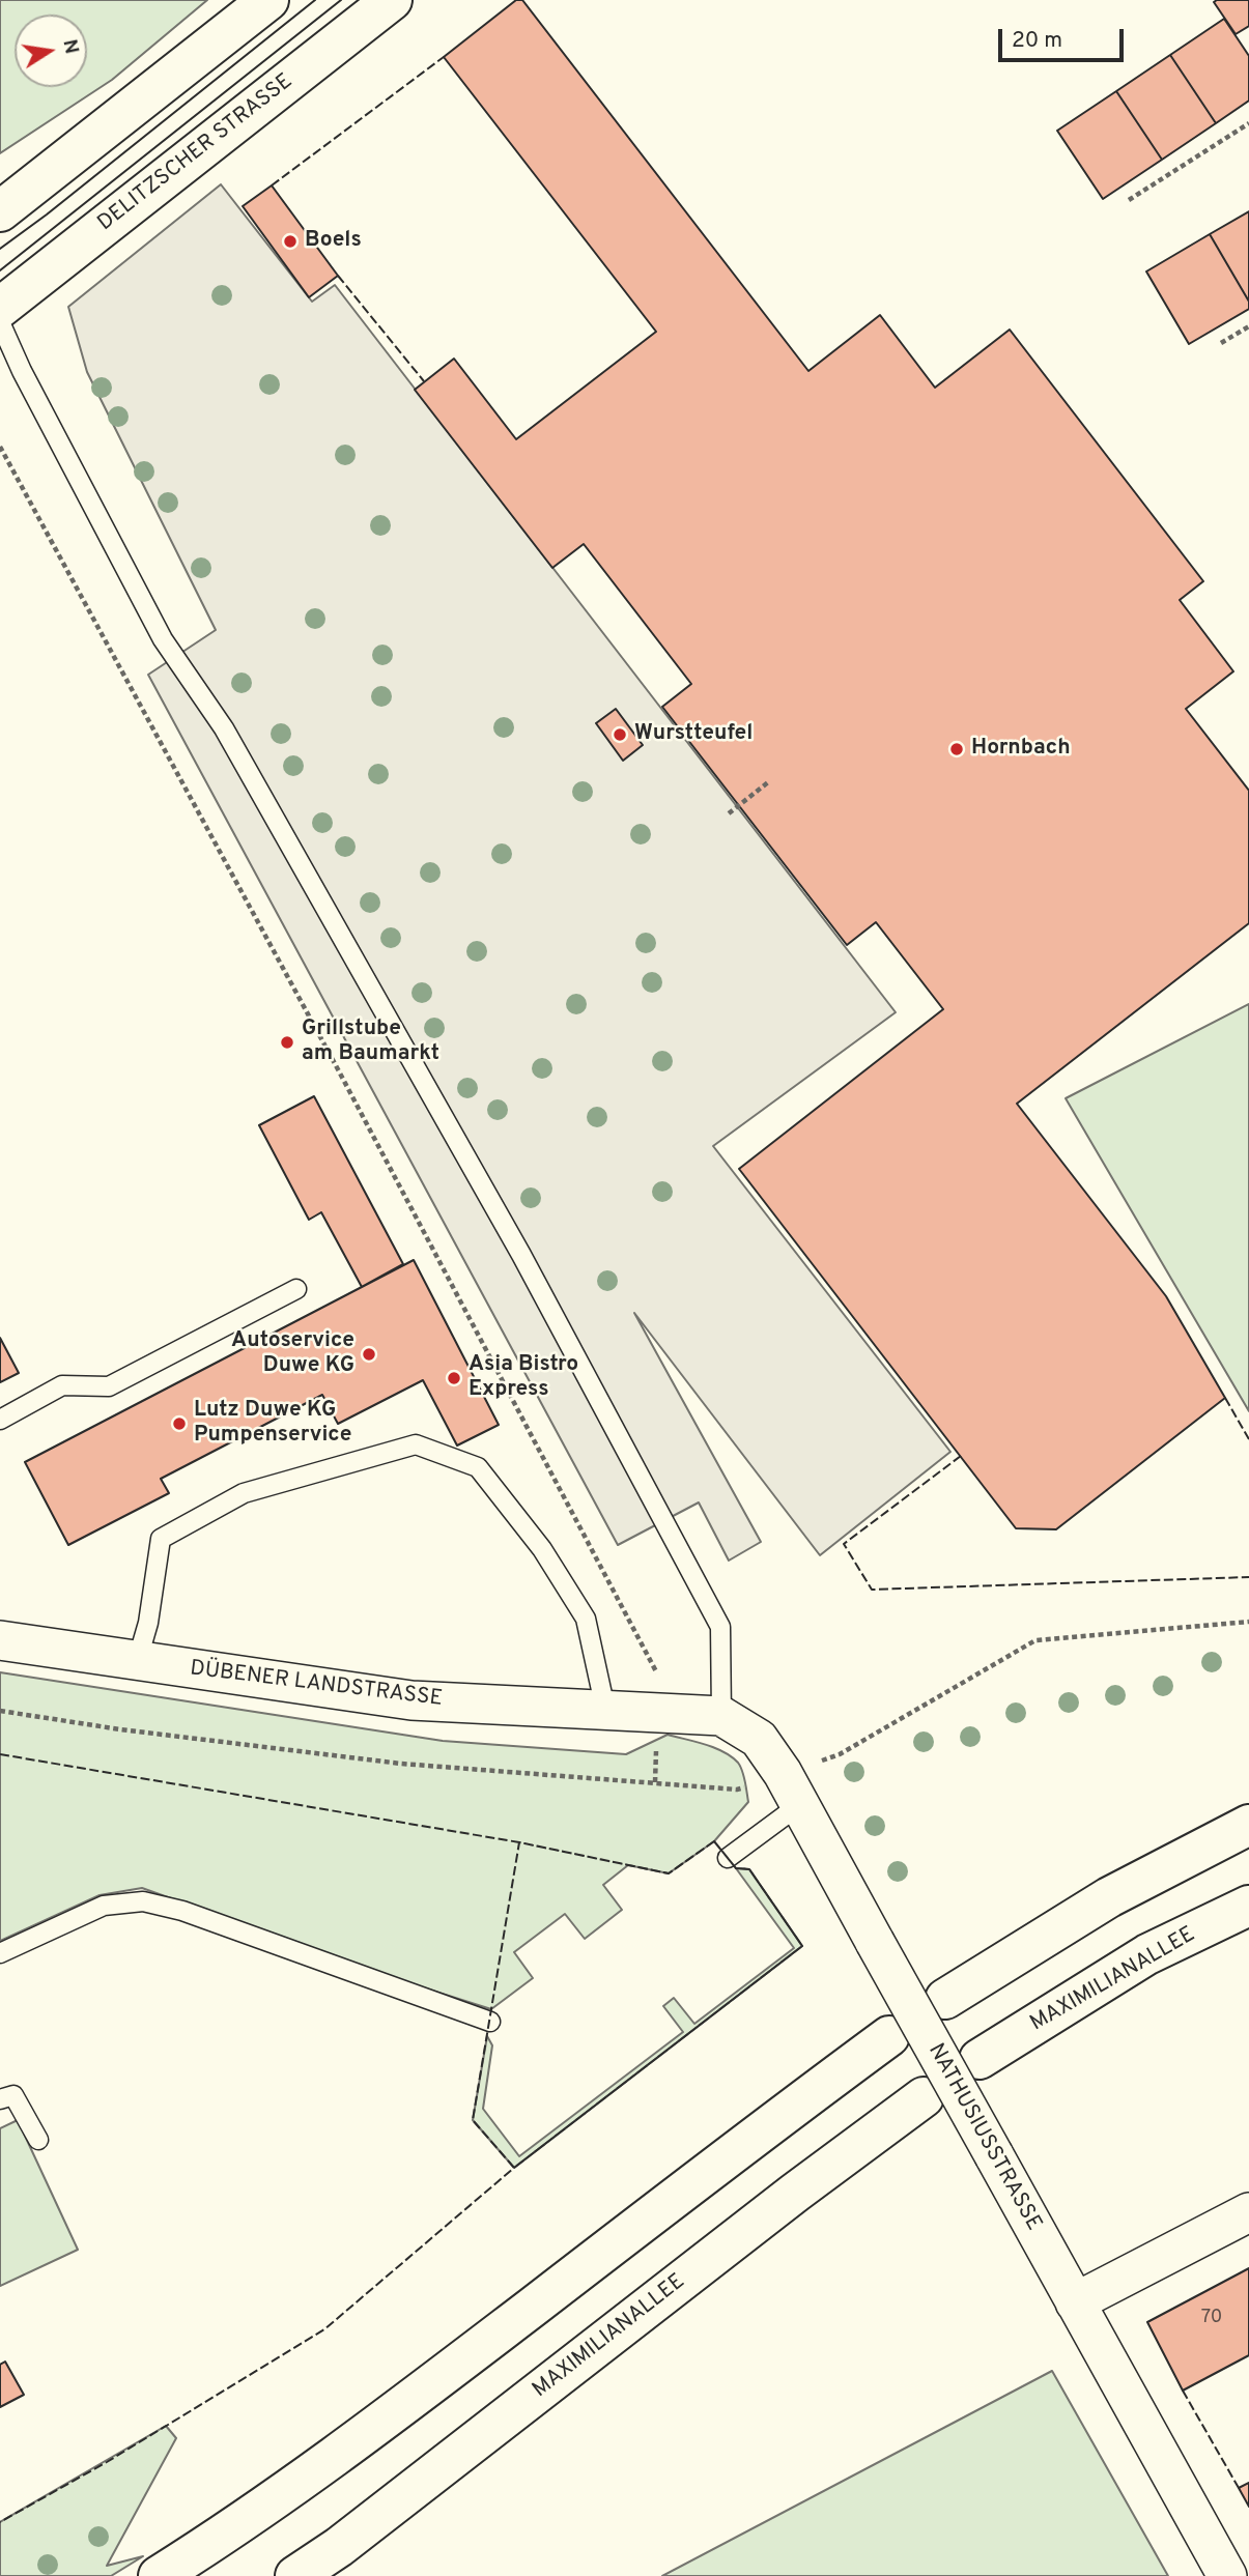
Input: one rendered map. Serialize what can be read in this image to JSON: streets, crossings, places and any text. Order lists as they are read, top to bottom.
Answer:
{
  "streets": {
    "main road": ["DELITZSCHER STRASSE", "MAXIMILIANALLEE"],
    "street": ["DÜBENER LANDSTRASSE", "NATHUSIUSSTRASSE"]
  },
  "crossings": [
    ["DÜBENER LANDSTRASSE", "NATHUSIUSSTRASSE"]
  ],
  "places": [
    "Boels",
    "Wurstteufel",
    "Hornbach",
    "Grillstube am Baumarkt",
    "Autoservice Duwe KG",
    "Asia Bistro Express",
    "Lutz Duwe KG Pumpenservice"
  ],
  "house_numbers": ["70"],
  "scale_bar": "20 m",
  "north": "right"
}
